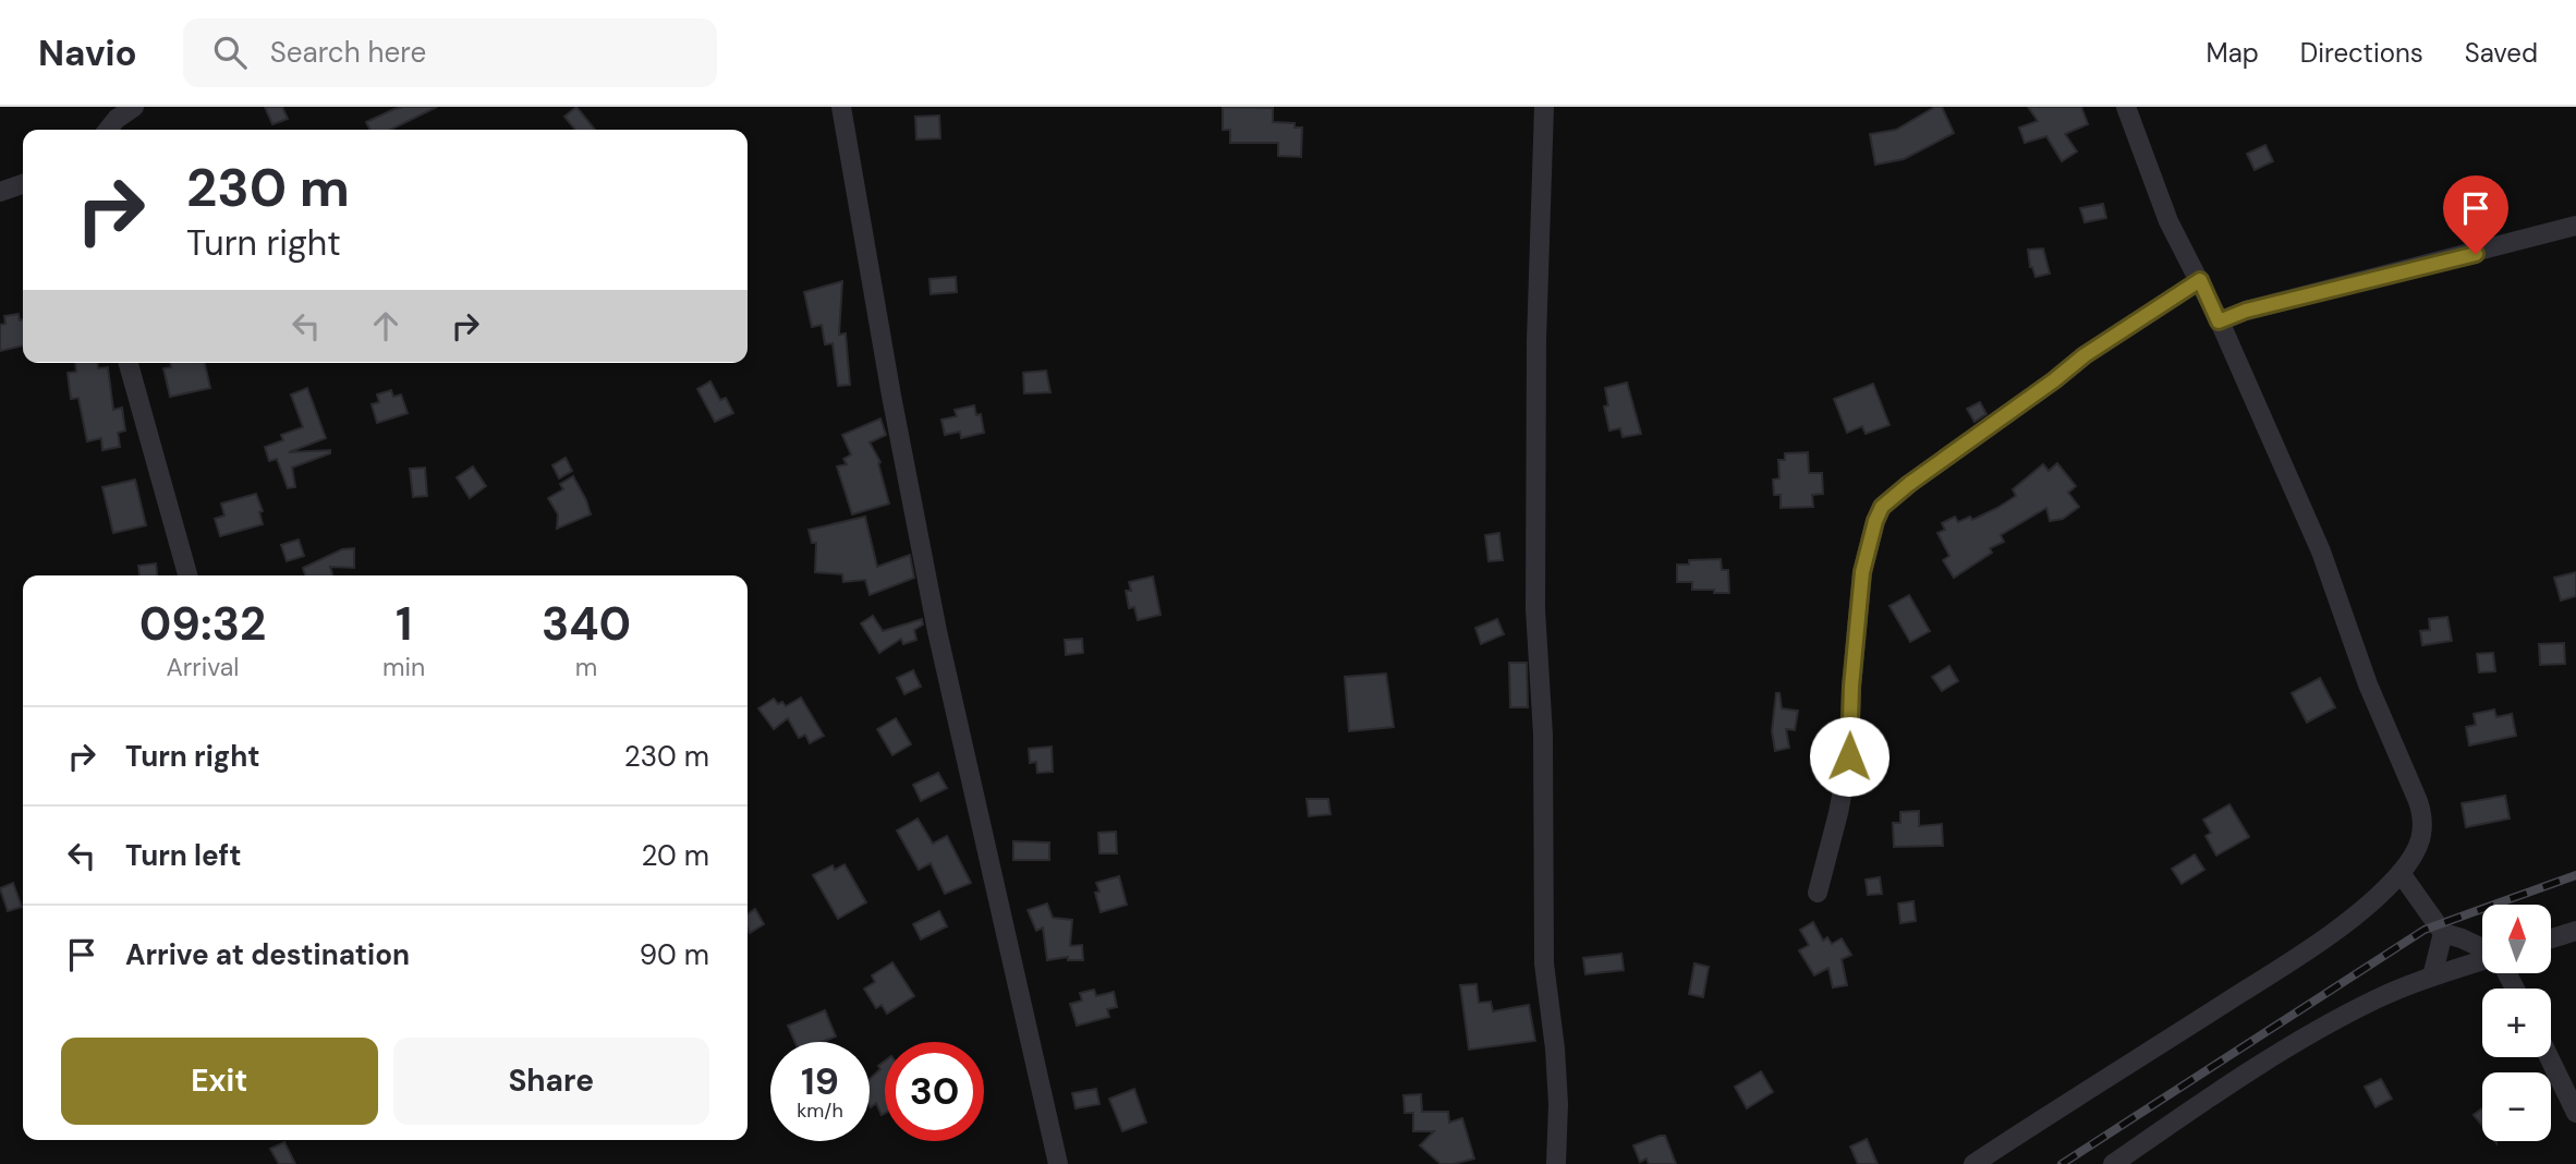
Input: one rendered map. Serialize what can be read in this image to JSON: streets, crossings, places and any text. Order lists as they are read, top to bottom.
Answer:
{
  "north": "top",
  "page": {
    "header": "Navio",
    "search": "Search here",
    "nav": ["Map", "Directions", "Saved"],
    "turn": ["230 m", "Turn right"],
    "eta": [
      "09:32",
      "Arrival",
      "1",
      "min",
      "340",
      "m"
    ],
    "list": [
      {
        "name": "Turn right",
        "value": "230 m"
      },
      {
        "name": "Turn left",
        "value": "20 m"
      },
      {
        "name": "Arrive at destination",
        "value": "90 m"
      }
    ],
    "map_buttons": ["+", "−"],
    "buttons": ["Exit", "Share"],
    "speed": "19 km/h",
    "limit": "30"
  }
}
